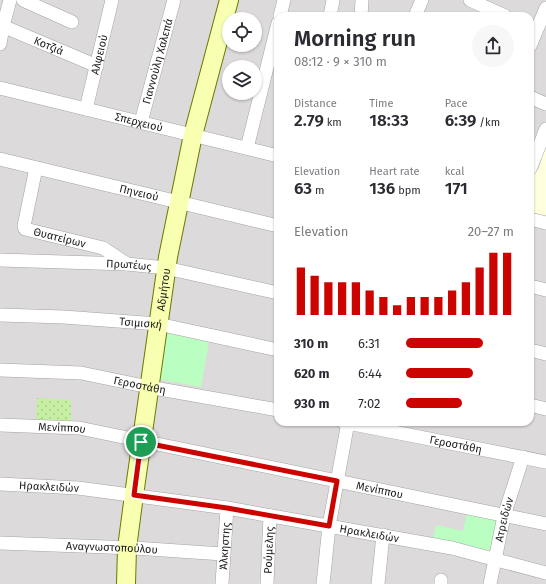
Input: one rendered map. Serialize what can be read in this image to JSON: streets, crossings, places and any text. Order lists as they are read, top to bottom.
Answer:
{
  "streets": {
    "street": [
      "Κοτζιά",
      "Αλφειού",
      "Γιαννούλη Χαλεπά",
      "Σπερχειού",
      "Πηνειού",
      "Θυατείρων",
      "Πρωτέως",
      "Αδμήτου",
      "Τσιμισκή",
      "Γεροστάθη",
      "Μενίππου",
      "Ηρακλειδών",
      "Ατρειδών",
      "Άλκηστης",
      "Αναγνωστοπούλου",
      "Ρούμελης"
    ]
  },
  "crossings": [
    ["Κοτζιά", "Αλφειού"],
    ["Αλφειού", "Σπερχειού"],
    ["Γιαννούλη Χαλεπά", "Σπερχειού"],
    ["Σπερχειού", "Αδμήτου"],
    ["Πηνειού", "Θυατείρων"],
    ["Πηνειού", "Αδμήτου"],
    ["Θυατείρων", "Πρωτέως"],
    ["Πρωτέως", "Αδμήτου"],
    ["Αδμήτου", "Τσιμισκή"],
    ["Αδμήτου", "Γεροστάθη"],
    ["Αδμήτου", "Μενίππου"],
    ["Αδμήτου", "Ηρακλειδών"],
    ["Αδμήτου", "Αναγνωστοπούλου"],
    ["Γεροστάθη", "Ατρειδών"],
    ["Μενίππου", "Ατρειδών"],
    ["Ηρακλειδών", "Ατρειδών"],
    ["Ηρακλειδών", "Άλκηστης"],
    ["Ηρακλειδών", "Ρούμελης"],
    ["Άλκηστης", "Αναγνωστοπούλου"]
  ],
  "page": {
    "heading": ["Morning run", "08:12 · 9 × 310 m"],
    "stats": [
      ["Distance", "2.79 km"],
      ["Time", "18:33"],
      ["Pace", "6:39 /km"],
      ["Elevation", "63 m"],
      ["Heart rate", "136 bpm"],
      ["kcal", "171"]
    ],
    "chart": ["Elevation", "20–27 m"],
    "list": [
      {
        "name": "310 m",
        "note": "6:31"
      },
      {
        "name": "620 m",
        "note": "6:44"
      },
      {
        "name": "930 m",
        "note": "7:02"
      }
    ]
  }
}
